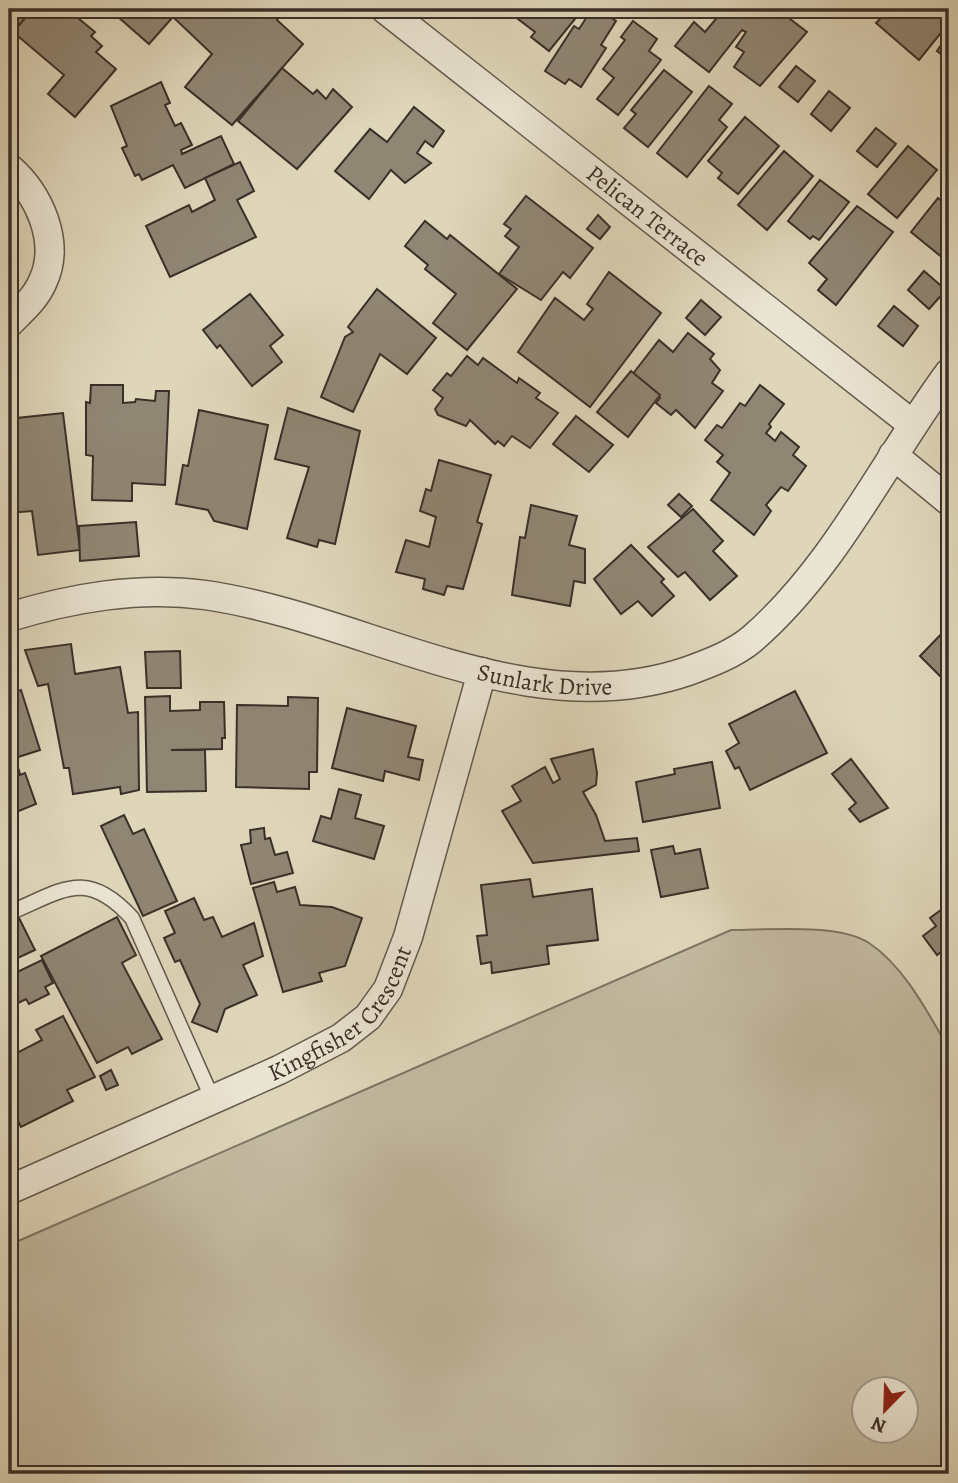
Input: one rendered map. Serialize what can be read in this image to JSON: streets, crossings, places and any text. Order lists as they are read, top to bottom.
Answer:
{
  "streets": {
    "street": ["Pelican Terrace", "Sunlark Drive", "Kingfisher Crescent"]
  },
  "crossings": [
    ["Pelican Terrace", "Sunlark Drive"],
    ["Sunlark Drive", "Kingfisher Crescent"]
  ],
  "north": "bottom left"
}
